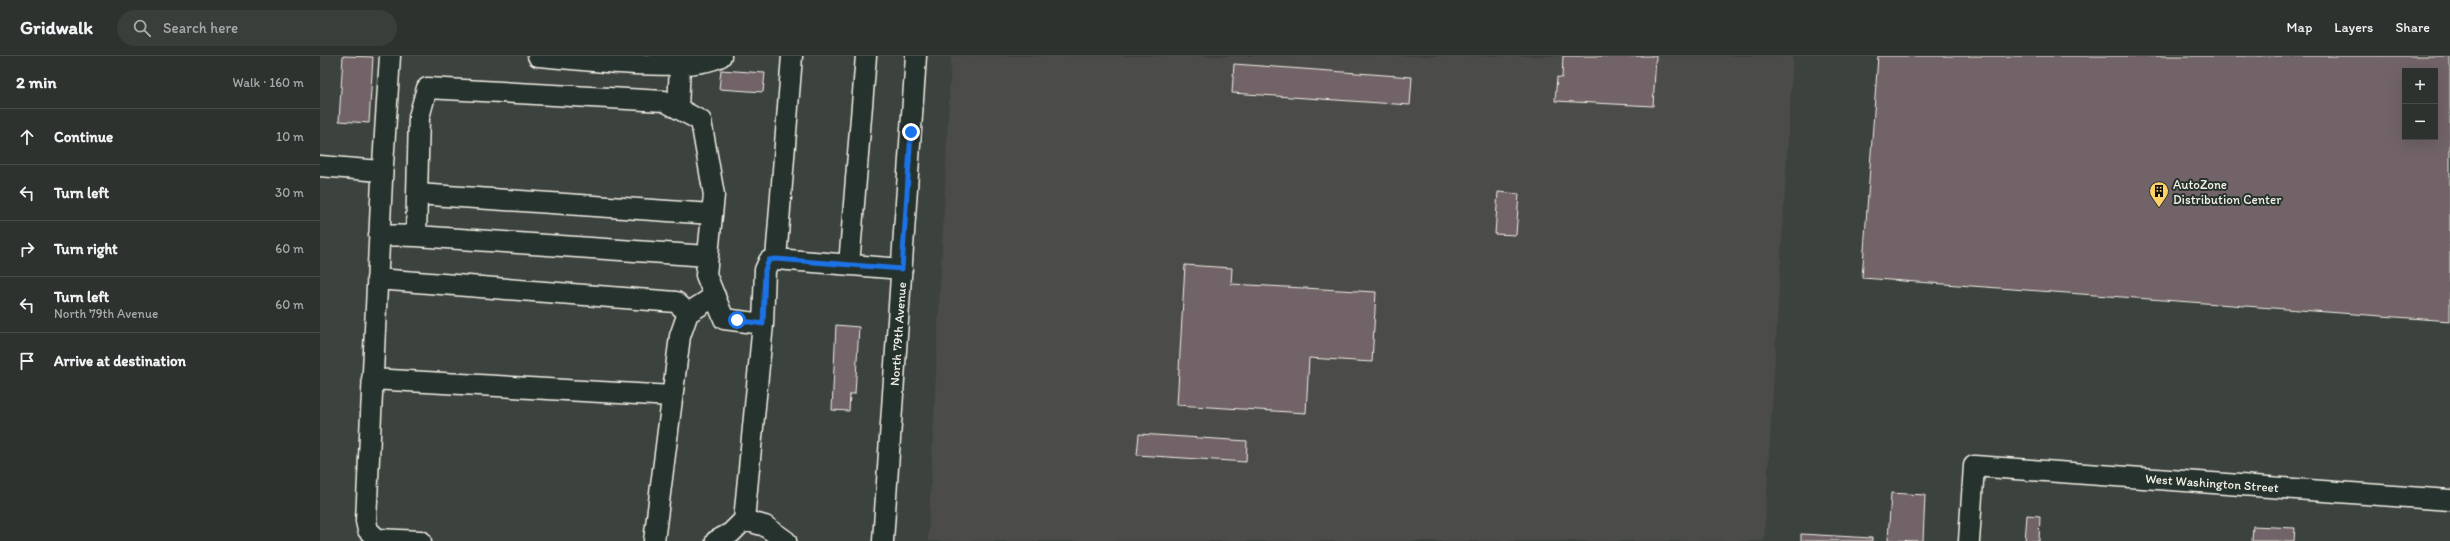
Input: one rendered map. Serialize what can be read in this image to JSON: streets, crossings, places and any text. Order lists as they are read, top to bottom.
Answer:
{
  "streets": {
    "street": ["North 79th Avenue", "West Washington Street"]
  },
  "places": {
    "building": ["AutoZone Distribution Center"]
  },
  "page": {
    "header": "Gridwalk",
    "search": "Search here",
    "nav": ["Map", "Layers", "Share"],
    "heading": ["2 min", "Walk · 160 m"],
    "map_buttons": ["+", "−"],
    "list": [
      ["Continue", "10 m"],
      ["Turn left", "30 m"],
      ["Turn right", "60 m"],
      ["Turn left", "North 79th Avenue", "60 m"],
      "Arrive at destination"
    ]
  }
}
